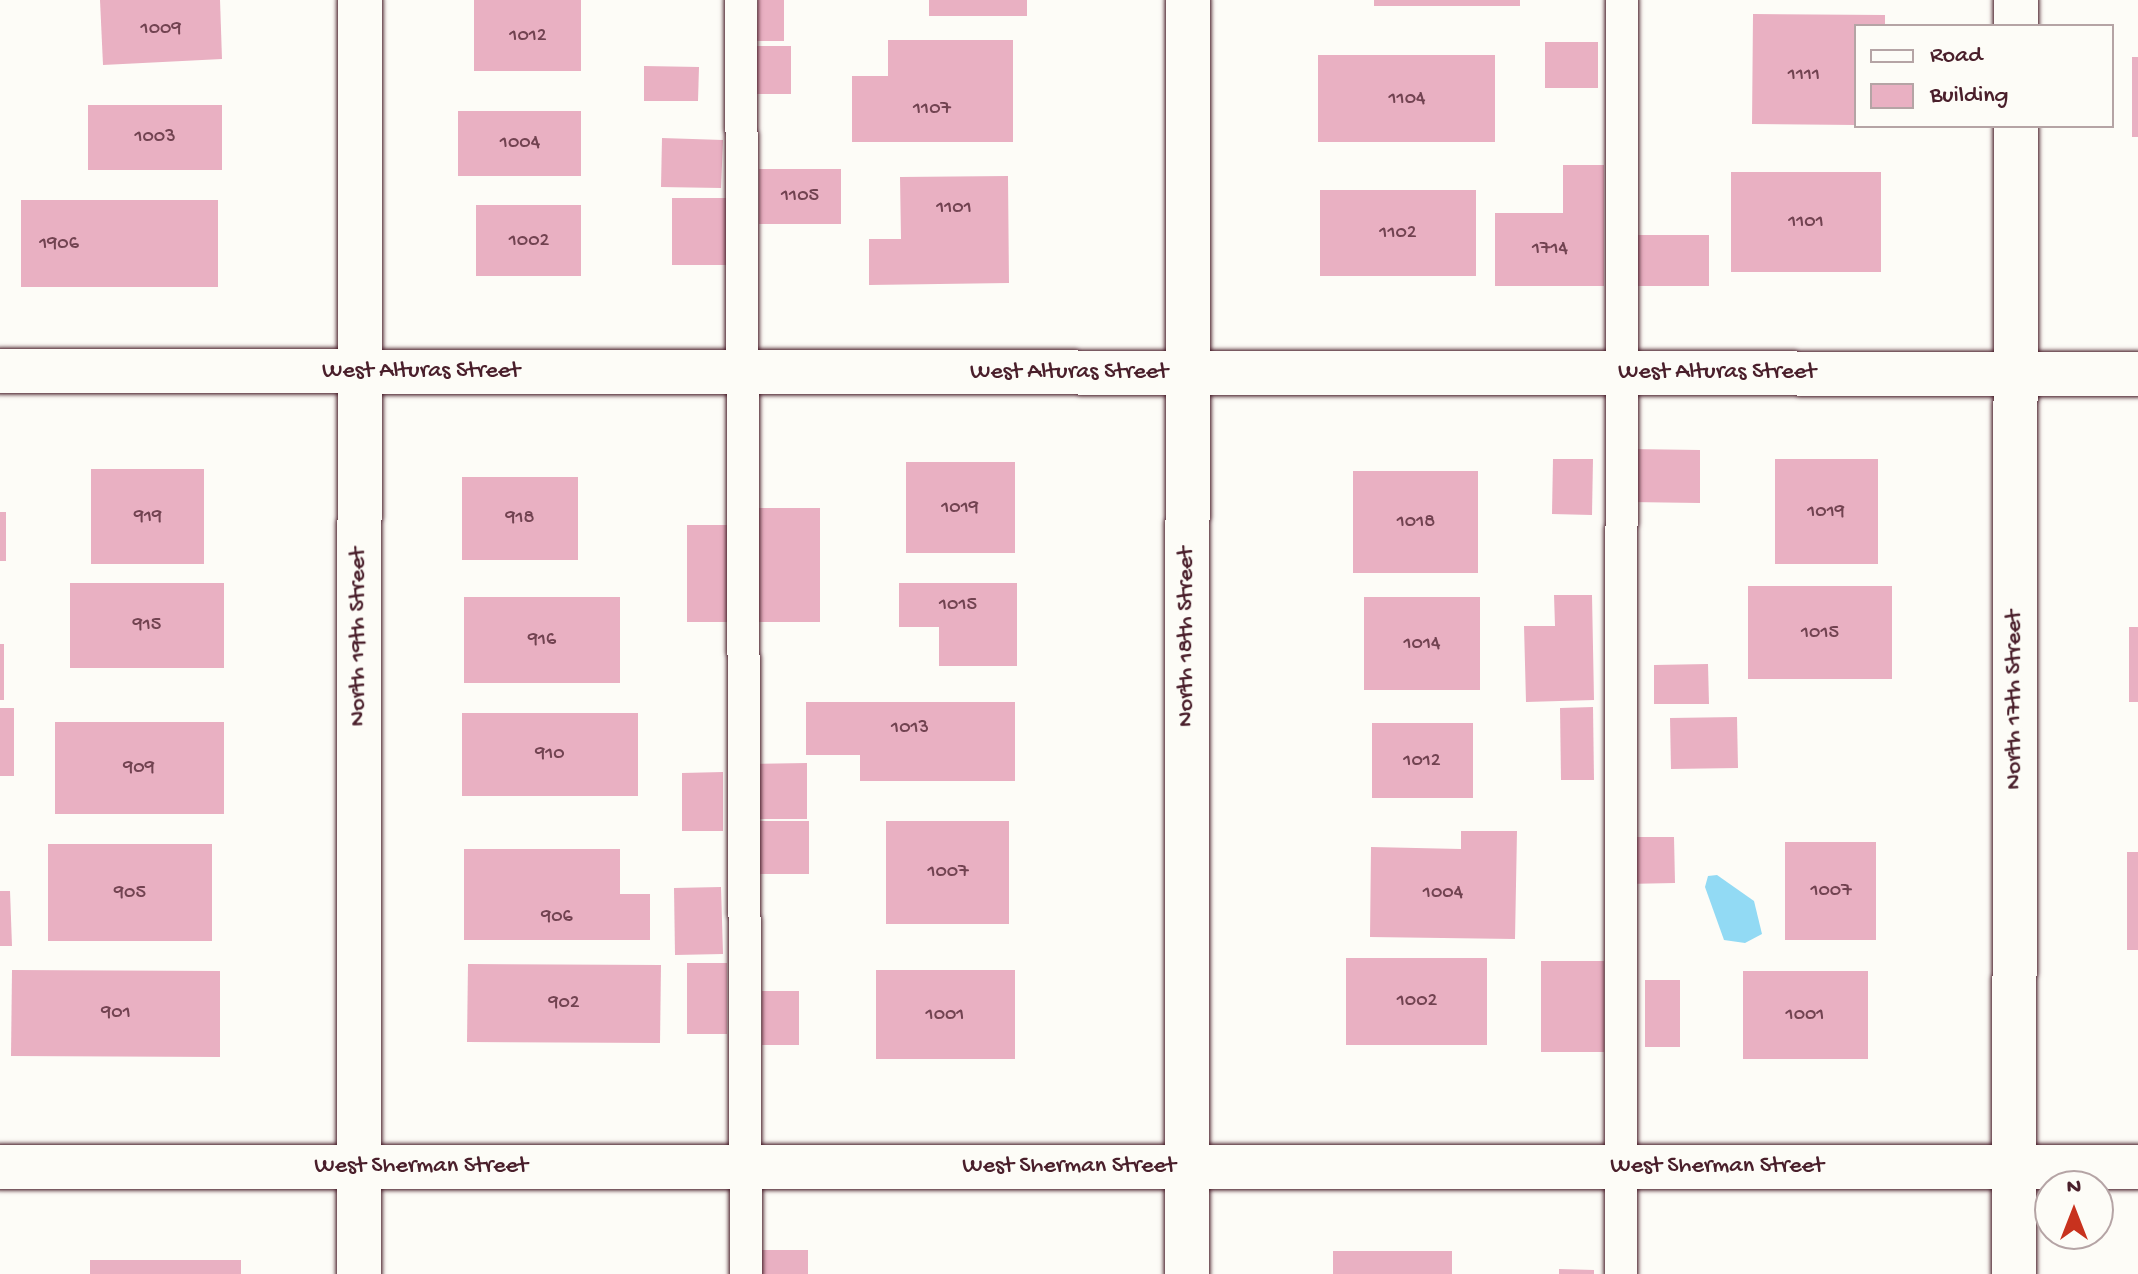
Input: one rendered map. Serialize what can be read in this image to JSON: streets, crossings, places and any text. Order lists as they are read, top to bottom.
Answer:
{
  "streets": {
    "street": [
      "West Alturas Street",
      "North 19th Street",
      "North 18th Street",
      "North 17th Street",
      "West Sherman Street"
    ]
  },
  "crossings": [
    ["West Alturas Street", "North 19th Street"],
    ["West Alturas Street", "North 18th Street"],
    ["West Alturas Street", "North 17th Street"],
    ["North 19th Street", "West Sherman Street"],
    ["North 18th Street", "West Sherman Street"],
    ["North 17th Street", "West Sherman Street"]
  ],
  "house_numbers": [
    "1009",
    "1012",
    "1111",
    "1104",
    "1107",
    "1003",
    "1004",
    "1105",
    "1101",
    "1101",
    "1102",
    "1002",
    "1906",
    "1714",
    "1019",
    "1019",
    "919",
    "918",
    "1018",
    "1015",
    "915",
    "1015",
    "916",
    "1014",
    "1013",
    "910",
    "1012",
    "909",
    "1007",
    "1007",
    "905",
    "1004",
    "906",
    "1002",
    "902",
    "901",
    "1001",
    "1001"
  ],
  "legend": ["Road", "Building"],
  "north": "top"
}
